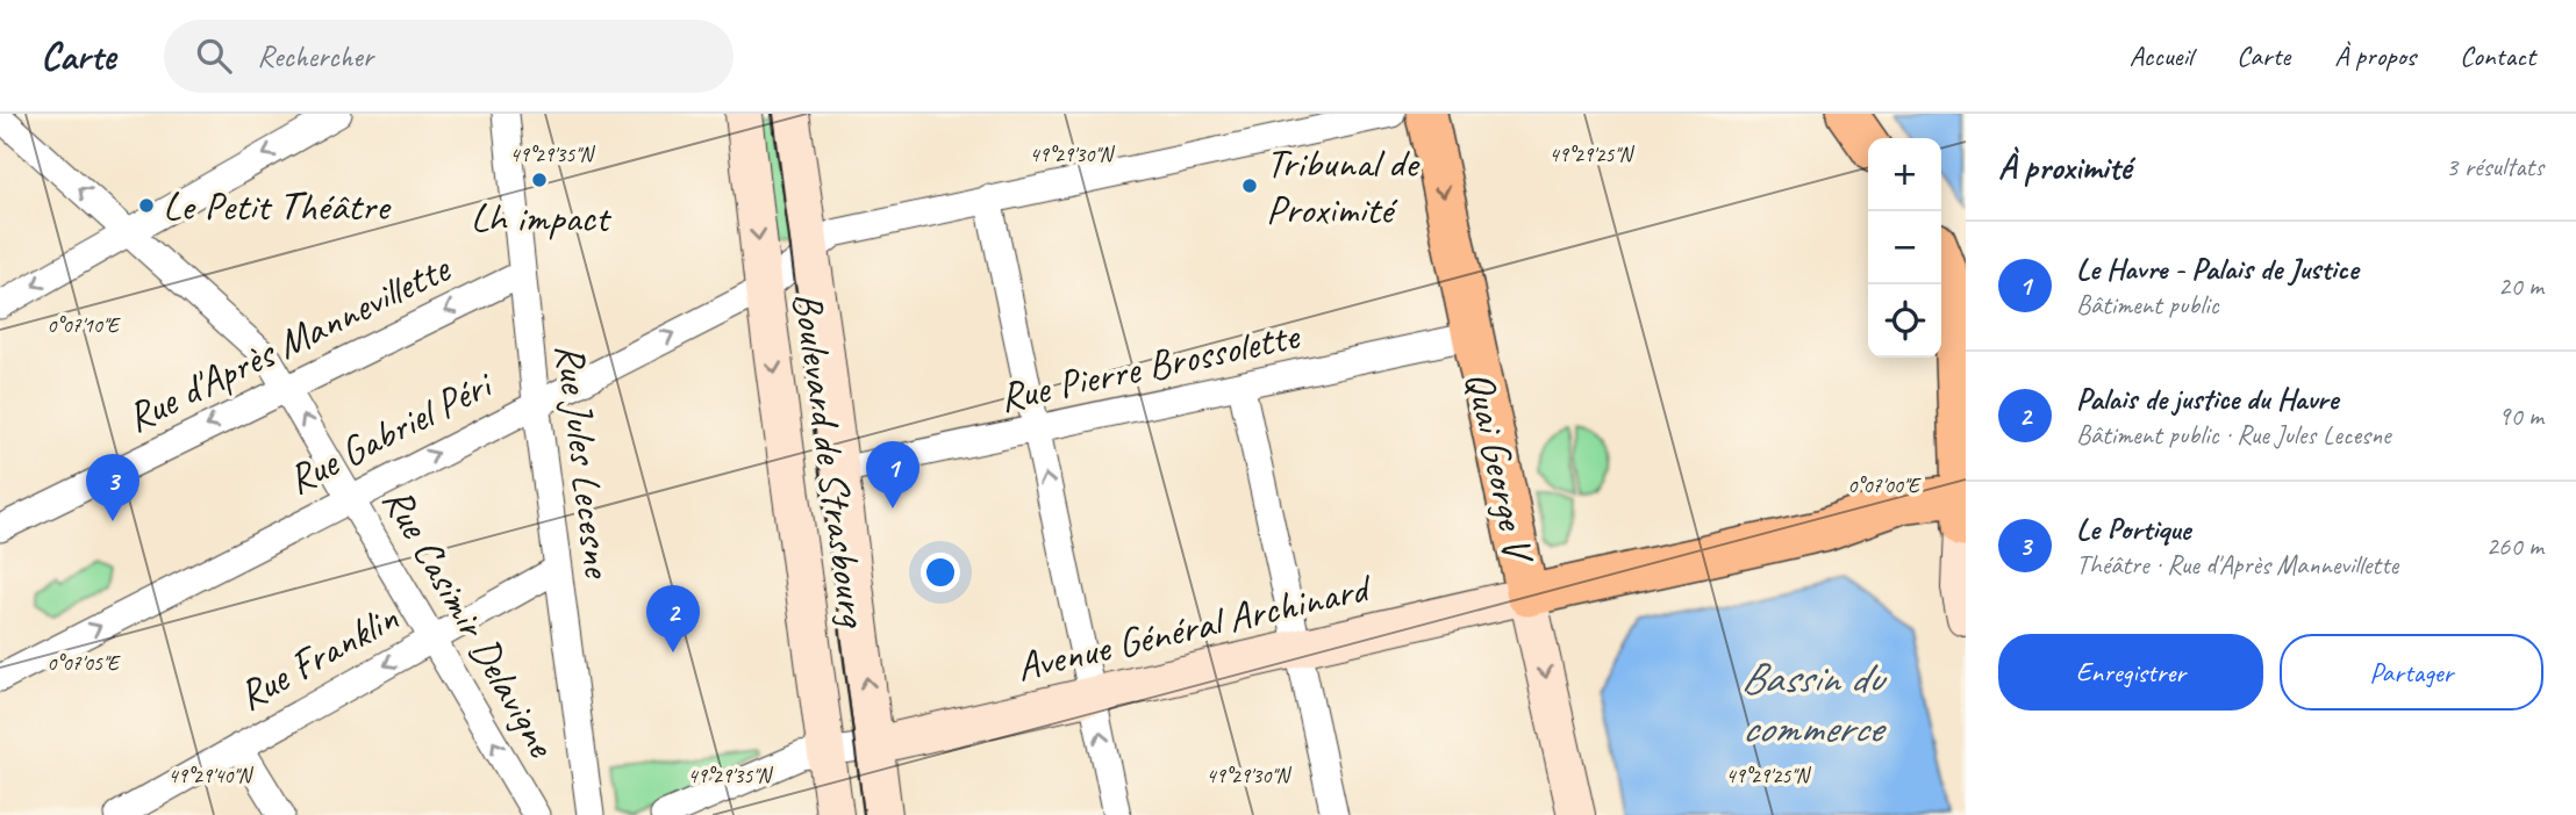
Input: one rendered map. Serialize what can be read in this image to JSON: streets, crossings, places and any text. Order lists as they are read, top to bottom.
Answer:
{
  "streets": {
    "main road": ["Quai George V"],
    "street": [
      "Rue d'Après Mannevillette",
      "Rue Pierre Brossolette",
      "Rue Gabriel Péri",
      "Boulevard de Strasbourg",
      "Rue Jules Lecesne",
      "Rue Casimir Delavigne",
      "Avenue Général Archinard",
      "Rue Franklin"
    ]
  },
  "crossings": [
    ["Rue d'Après Mannevillette", "Rue Jules Lecesne"],
    ["Rue d'Après Mannevillette", "Rue Casimir Delavigne"],
    ["Rue Pierre Brossolette", "Boulevard de Strasbourg"],
    ["Rue Pierre Brossolette", "Quai George V"],
    ["Rue Gabriel Péri", "Boulevard de Strasbourg"],
    ["Rue Gabriel Péri", "Rue Jules Lecesne"],
    ["Rue Gabriel Péri", "Rue Casimir Delavigne"],
    ["Boulevard de Strasbourg", "Avenue Général Archinard"],
    ["Rue Jules Lecesne", "Rue Franklin"],
    ["Quai George V", "Avenue Général Archinard"],
    ["Rue Casimir Delavigne", "Rue Franklin"]
  ],
  "one_way": [
    "Rue Gabriel Péri",
    "Quai George V",
    "Rue Casimir Delavigne",
    "Rue Franklin"
  ],
  "water": ["Bassin du commerce"],
  "places": ["Lh impact", "Tribunal de Proximité", "Le Petit Théâtre"],
  "page": {
    "header": "Carte",
    "search": "Rechercher",
    "nav": [
      "Accueil",
      "Carte",
      "À propos",
      "Contact"
    ],
    "heading": ["À proximité", "3 résultats"],
    "map_buttons": ["+", "−"],
    "list": [
      {
        "mark": "1",
        "name": "Le Havre - Palais de Justice",
        "note": "Bâtiment public",
        "value": "20 m"
      },
      {
        "mark": "2",
        "name": "Palais de justice du Havre",
        "note": "Bâtiment public · Rue Jules Lecesne",
        "value": "90 m"
      },
      {
        "mark": "3",
        "name": "Le Portique",
        "note": "Théâtre · Rue d'Après Mannevillette",
        "value": "260 m"
      }
    ],
    "pins": ["1", "3", "2"],
    "buttons": ["Enregistrer", "Partager"]
  },
  "coordinates": [
    "49°29'35\"N",
    "49°29'30\"N",
    "49°29'25\"N",
    "0°07'10\"E",
    "0°07'00\"E",
    "0°07'05\"E",
    "49°29'40\"N"
  ]
}
